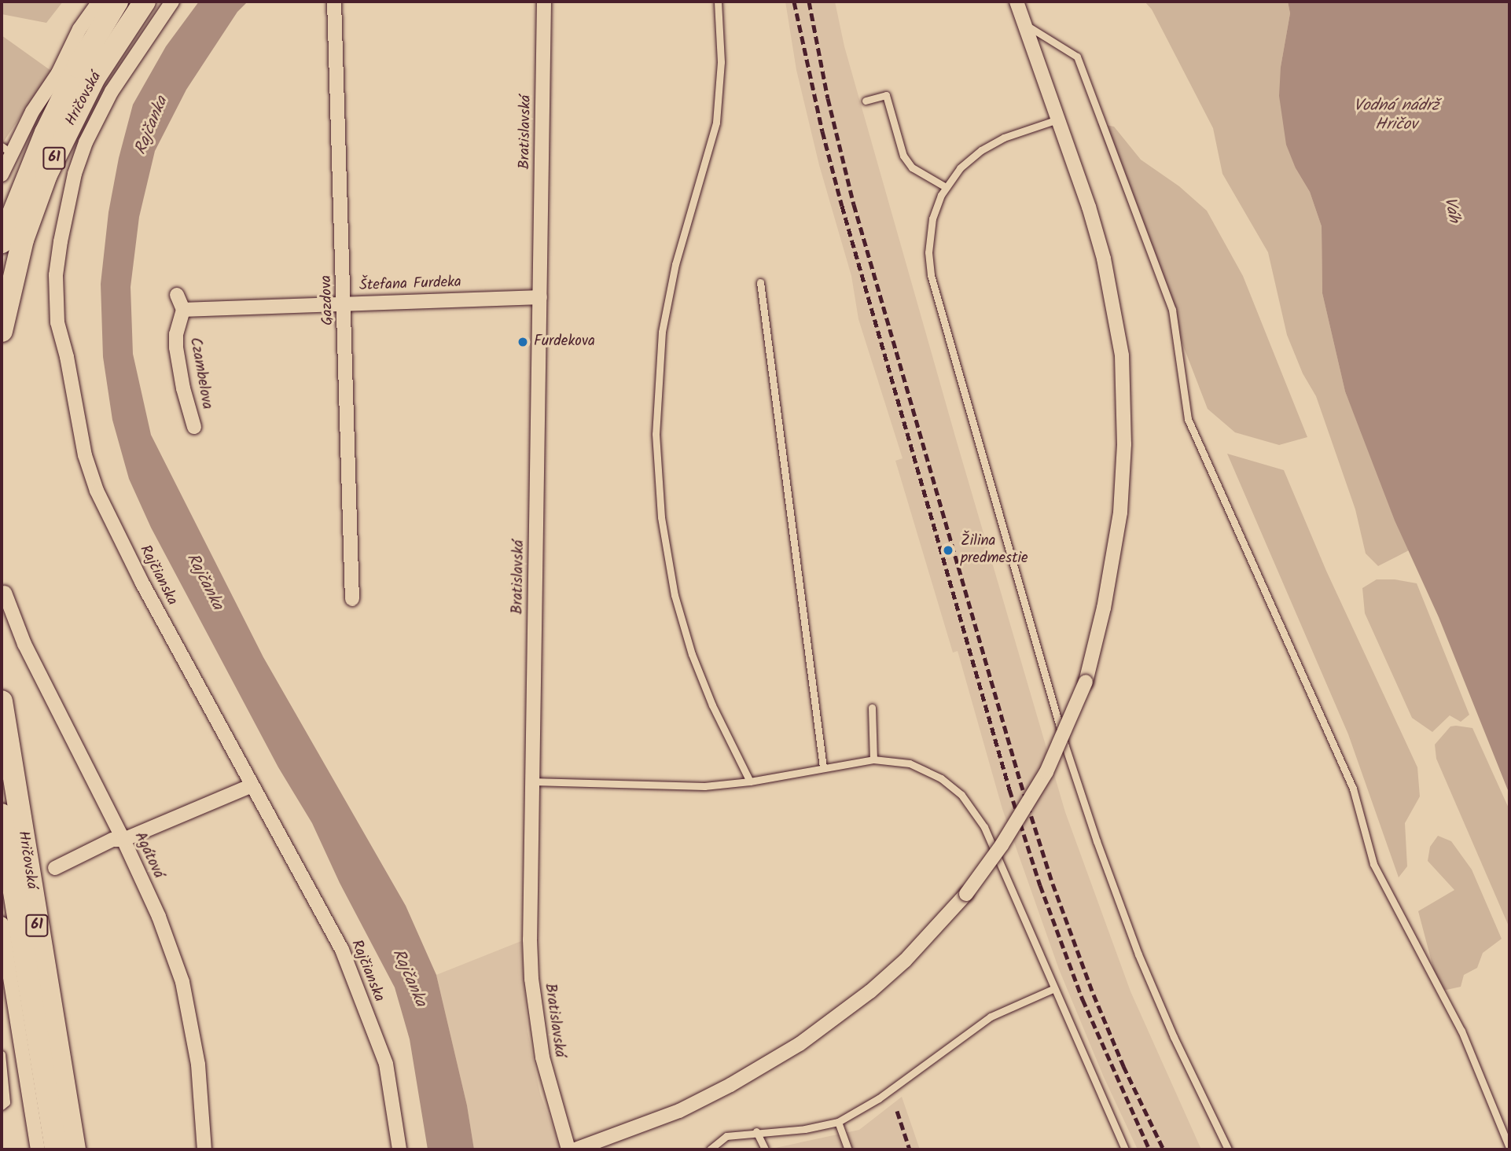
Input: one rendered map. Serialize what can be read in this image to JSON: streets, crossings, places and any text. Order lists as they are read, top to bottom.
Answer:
{
  "streets": {
    "main road": ["Hričovská", "61"],
    "street": [
      "Bratislavská",
      "Štefana Furdeka",
      "Gazdova",
      "Czambelova",
      "Rajčianska",
      "Agátová"
    ]
  },
  "crossings": [
    ["Bratislavská", "Štefana Furdeka"],
    ["Štefana Furdeka", "Gazdova"],
    ["Štefana Furdeka", "Czambelova"]
  ],
  "water": ["Vodná nádrž Hričov", "Rajčanka", "Váh"],
  "places": ["Furdekova", "Žilina predmestie"]
}
